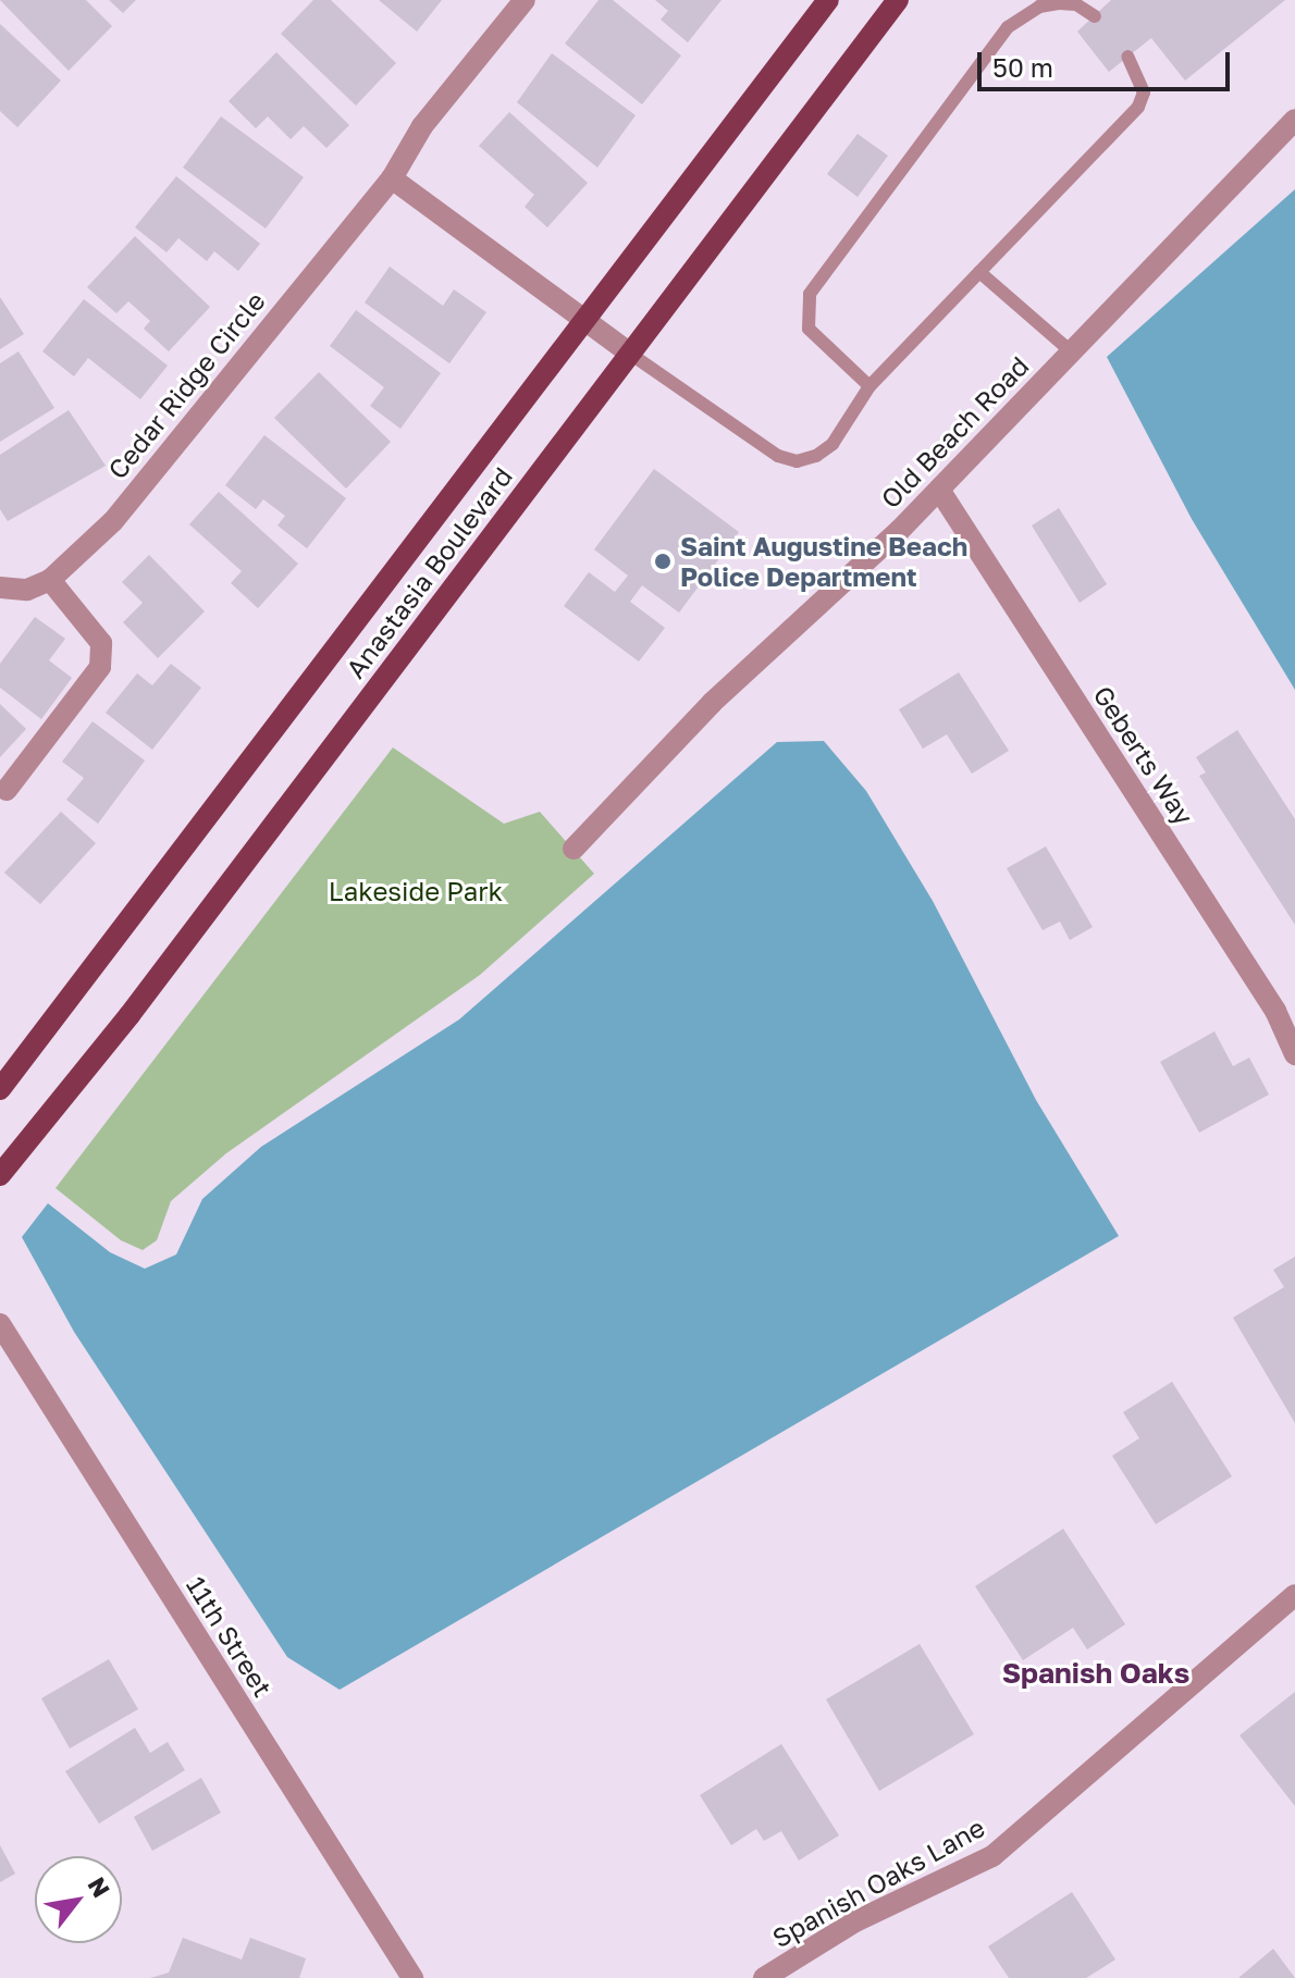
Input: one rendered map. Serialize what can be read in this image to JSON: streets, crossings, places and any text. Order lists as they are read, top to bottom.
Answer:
{
  "streets": {
    "main road": ["Anastasia Boulevard"],
    "street": [
      "Cedar Ridge Circle",
      "Old Beach Road",
      "Geberts Way",
      "11th Street",
      "Spanish Oaks Lane"
    ]
  },
  "crossings": [
    ["Old Beach Road", "Geberts Way"]
  ],
  "districts": ["Spanish Oaks"],
  "parks": ["Lakeside Park"],
  "places": ["Saint Augustine Beach Police Department"],
  "scale_bar": "50 m",
  "north": "top right"
}
